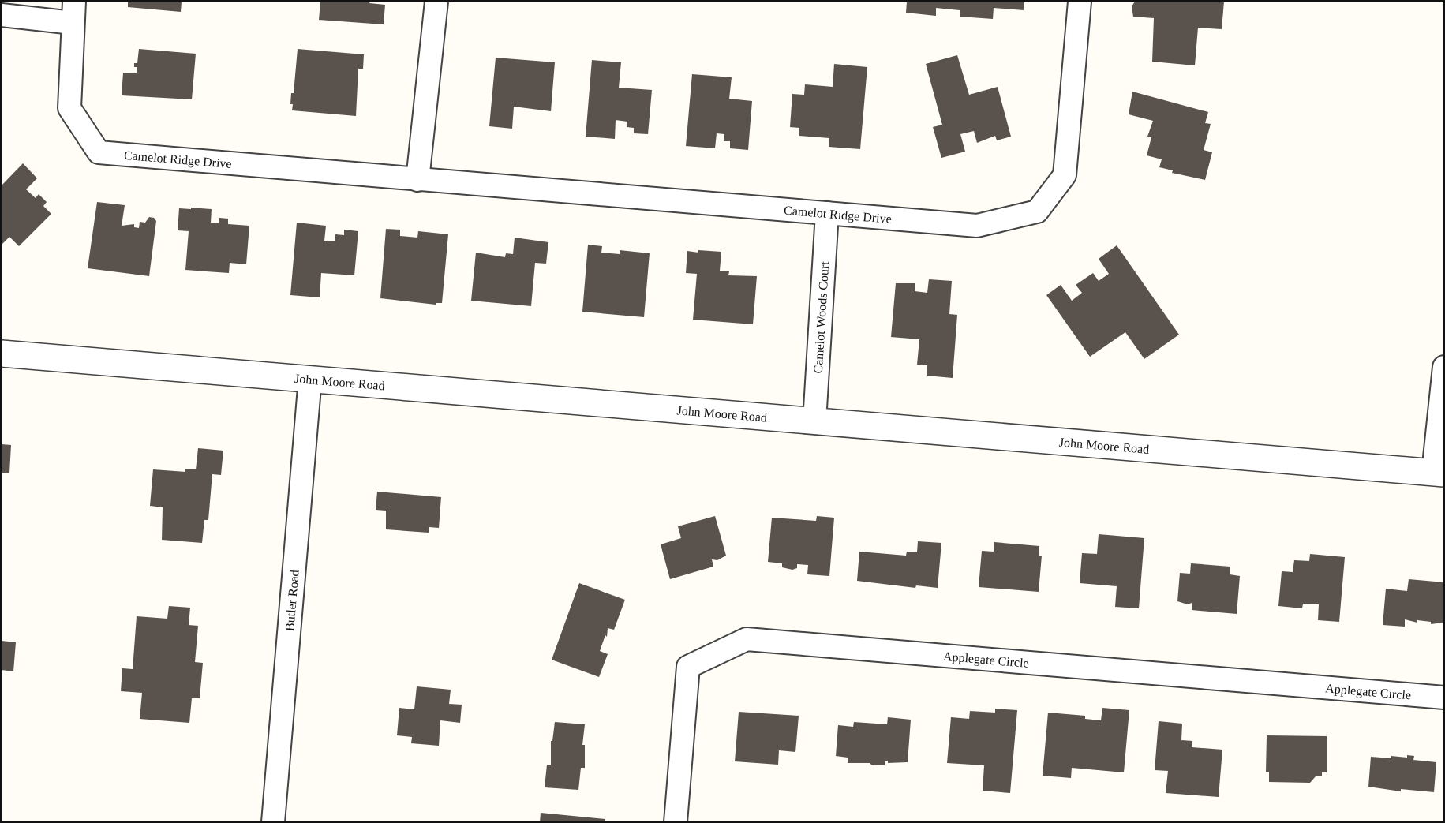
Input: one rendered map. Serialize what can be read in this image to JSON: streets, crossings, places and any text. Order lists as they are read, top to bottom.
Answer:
{
  "streets": {
    "street": [
      "Camelot Ridge Drive",
      "Camelot Woods Court",
      "John Moore Road",
      "Butler Road",
      "Applegate Circle"
    ]
  },
  "crossings": [
    ["Camelot Ridge Drive", "Camelot Woods Court"],
    ["Camelot Woods Court", "John Moore Road"],
    ["John Moore Road", "Butler Road"]
  ]
}
